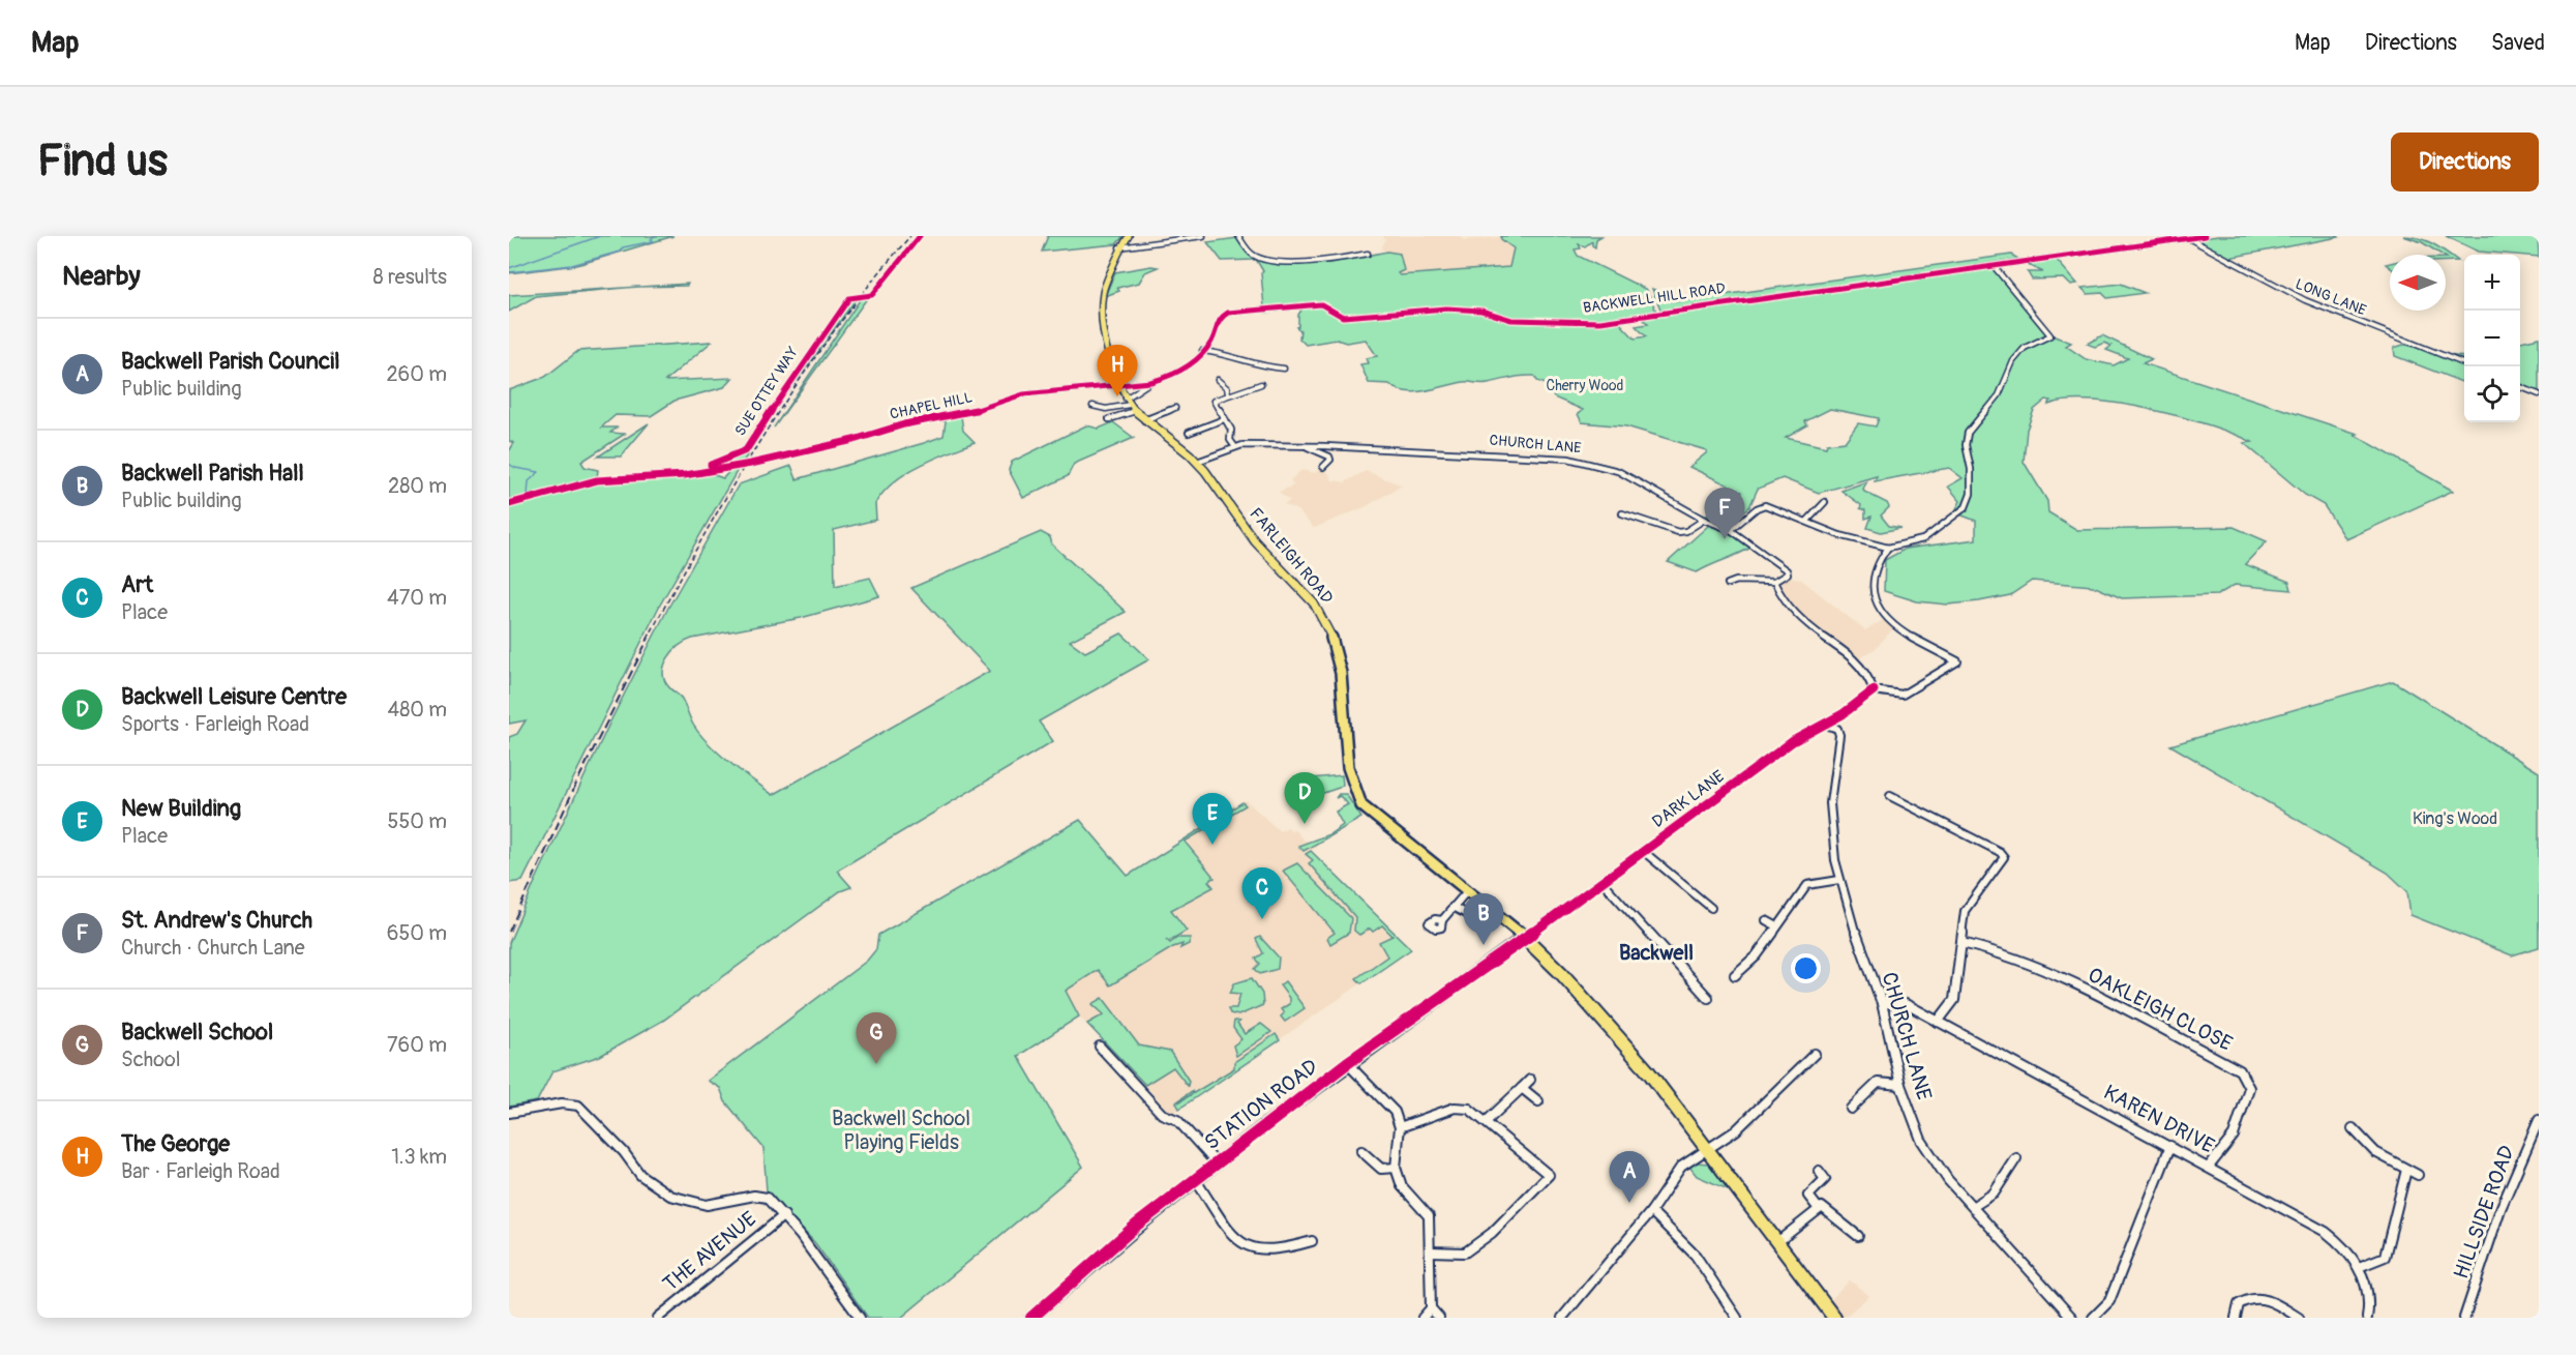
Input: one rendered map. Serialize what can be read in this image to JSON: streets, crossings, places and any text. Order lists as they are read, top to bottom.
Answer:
{
  "streets": {
    "main road": ["FARLEIGH ROAD"],
    "street": [
      "LONG LANE",
      "BACKWELL HILL ROAD",
      "CHAPEL HILL",
      "CHURCH LANE",
      "DARK LANE",
      "OAKLEIGH CLOSE",
      "STATION ROAD",
      "KAREN DRIVE",
      "HILLSIDE ROAD",
      "THE AVENUE"
    ],
    "cycle path": ["SUE OTTEY WAY"]
  },
  "crossings": [
    ["LONG LANE", "BACKWELL HILL ROAD"],
    ["BACKWELL HILL ROAD", "CHAPEL HILL"],
    ["BACKWELL HILL ROAD", "FARLEIGH ROAD"],
    ["CHAPEL HILL", "FARLEIGH ROAD"],
    ["CHURCH LANE", "FARLEIGH ROAD"],
    ["CHURCH LANE", "DARK LANE"],
    ["CHURCH LANE", "KAREN DRIVE"],
    ["FARLEIGH ROAD", "DARK LANE"],
    ["FARLEIGH ROAD", "STATION ROAD"],
    ["DARK LANE", "STATION ROAD"],
    ["OAKLEIGH CLOSE", "KAREN DRIVE"]
  ],
  "districts": ["Backwell"],
  "parks": ["Cherry Wood", "King's Wood", "Backwell School Playing Fields"],
  "north": "left",
  "page": {
    "header": "Map",
    "nav": ["Map", "Directions", "Saved"],
    "buttons": "Directions",
    "title": "Find us",
    "heading": ["Nearby", "8 results"],
    "map_buttons": ["+", "−"],
    "list": [
      {
        "mark": "A",
        "name": "Backwell Parish Council",
        "note": "Public building",
        "value": "260 m"
      },
      {
        "mark": "B",
        "name": "Backwell Parish Hall",
        "note": "Public building",
        "value": "280 m"
      },
      {
        "mark": "C",
        "name": "Art",
        "note": "Place",
        "value": "470 m"
      },
      {
        "mark": "D",
        "name": "Backwell Leisure Centre",
        "note": "Sports · Farleigh Road",
        "value": "480 m"
      },
      {
        "mark": "E",
        "name": "New Building",
        "note": "Place",
        "value": "550 m"
      },
      {
        "mark": "F",
        "name": "St. Andrew's Church",
        "note": "Church · Church Lane",
        "value": "650 m"
      },
      {
        "mark": "G",
        "name": "Backwell School",
        "note": "School",
        "value": "760 m"
      },
      {
        "mark": "H",
        "name": "The George",
        "note": "Bar · Farleigh Road",
        "value": "1.3 km"
      }
    ],
    "pins": [
      "H",
      "F",
      "D",
      "E",
      "C",
      "B",
      "G",
      "A"
    ]
  }
}
